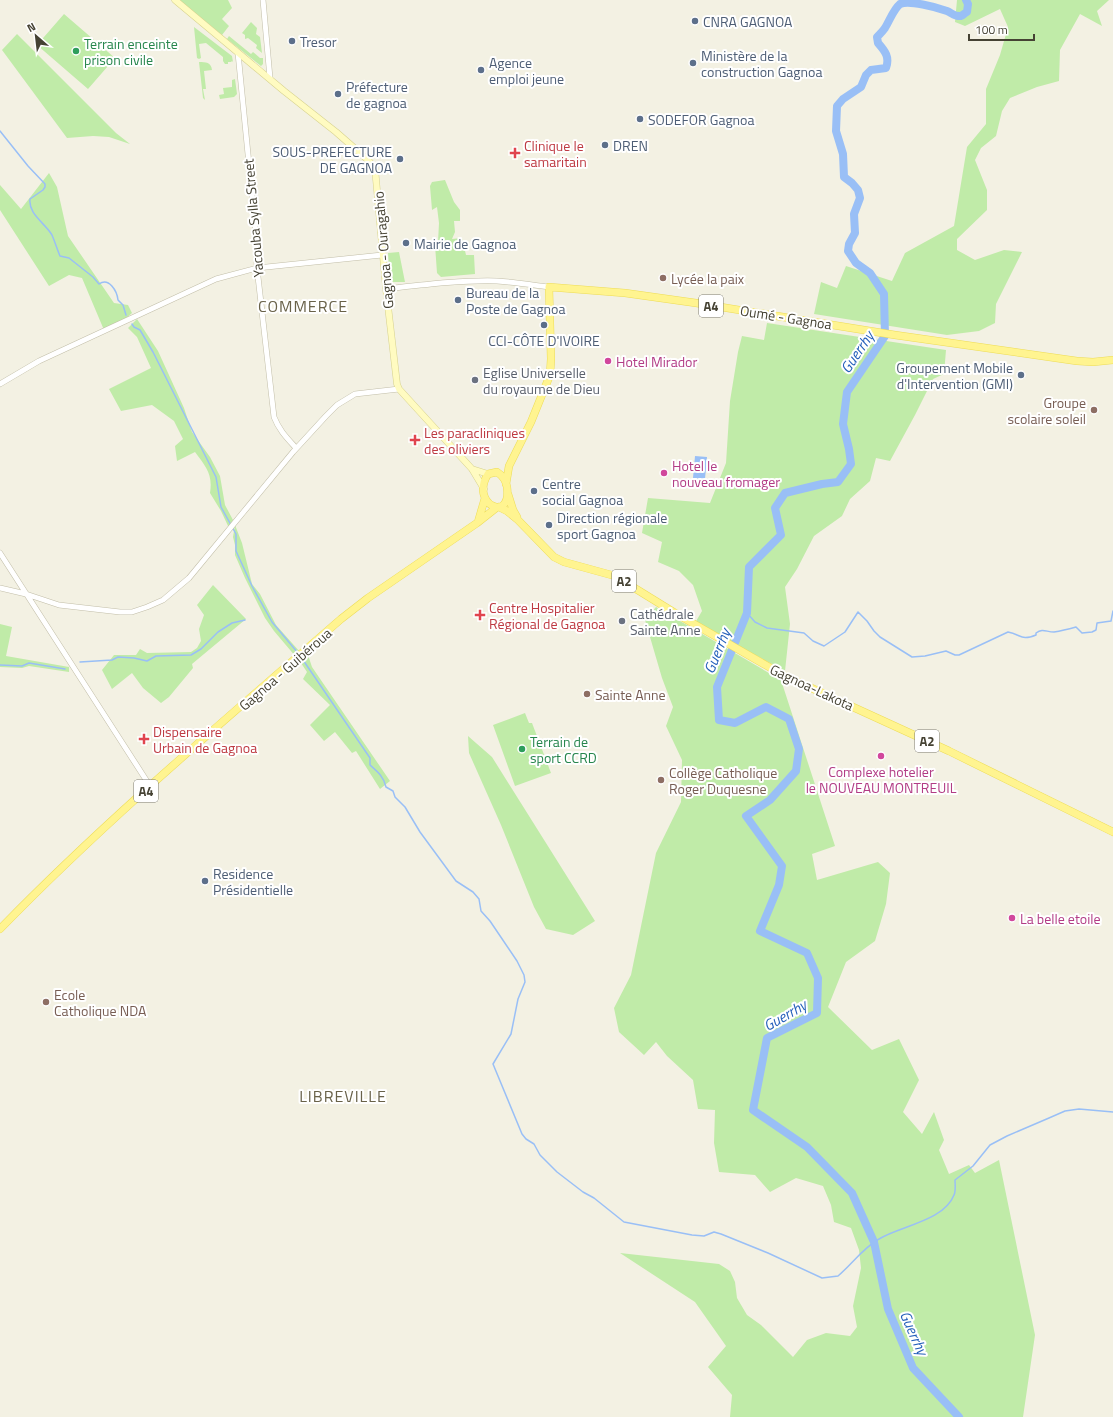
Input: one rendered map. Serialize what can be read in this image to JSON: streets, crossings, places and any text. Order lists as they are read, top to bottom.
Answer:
{
  "streets": {
    "main road": [
      "Gagnoa - Ouragahio",
      "A4",
      "Oumé - Gagnoa",
      "A2",
      "Gagnoa - Guibéroua",
      "Gagnoa-Lakota"
    ],
    "street": ["Yacouba Sylla Street"]
  },
  "crossings": [
    ["Yacouba Sylla Street", "Gagnoa - Ouragahio"],
    ["Gagnoa - Guibéroua", "Gagnoa-Lakota"]
  ],
  "districts": ["COMMERCE", "LIBREVILLE"],
  "water": ["Guerrhy"],
  "places": {
    "other": [
      "CNRA GAGNOA",
      "Tresor",
      "Terrain enceinte prison civile",
      "Ministère de la construction Gagnoa",
      "Agence emploi jeune",
      "Préfecture de gagnoa",
      "SODEFOR Gagnoa",
      "DREN",
      "SOUS-PREFECTURE DE GAGNOA",
      "Mairie de Gagnoa",
      "Lycée la paix",
      "Bureau de la Poste de Gagnoa",
      "CCI-CÔTE D'IVOIRE",
      "Hotel Mirador",
      "Groupement Mobile d'Intervention (GMI)",
      "Eglise Universelle du royaume de Dieu",
      "Groupe scolaire soleil",
      "Hotel le nouveau fromager",
      "Centre social Gagnoa",
      "Direction régionale sport Gagnoa",
      "Cathédrale Sainte Anne",
      "Sainte Anne",
      "Terrain de sport CCRD",
      "Complexe hotelier le NOUVEAU MONTREUIL",
      "Collège Catholique Roger Duquesne",
      "Residence Présidentielle",
      "La belle etoile",
      "Ecole Catholique NDA"
    ],
    "health": [
      "Clinique le samaritain",
      "Les paracliniques des oliviers",
      "Centre Hospitalier Régional de Gagnoa",
      "Dispensaire Urbain de Gagnoa"
    ]
  },
  "scale_bar": "100 m",
  "north": "top left"
}
